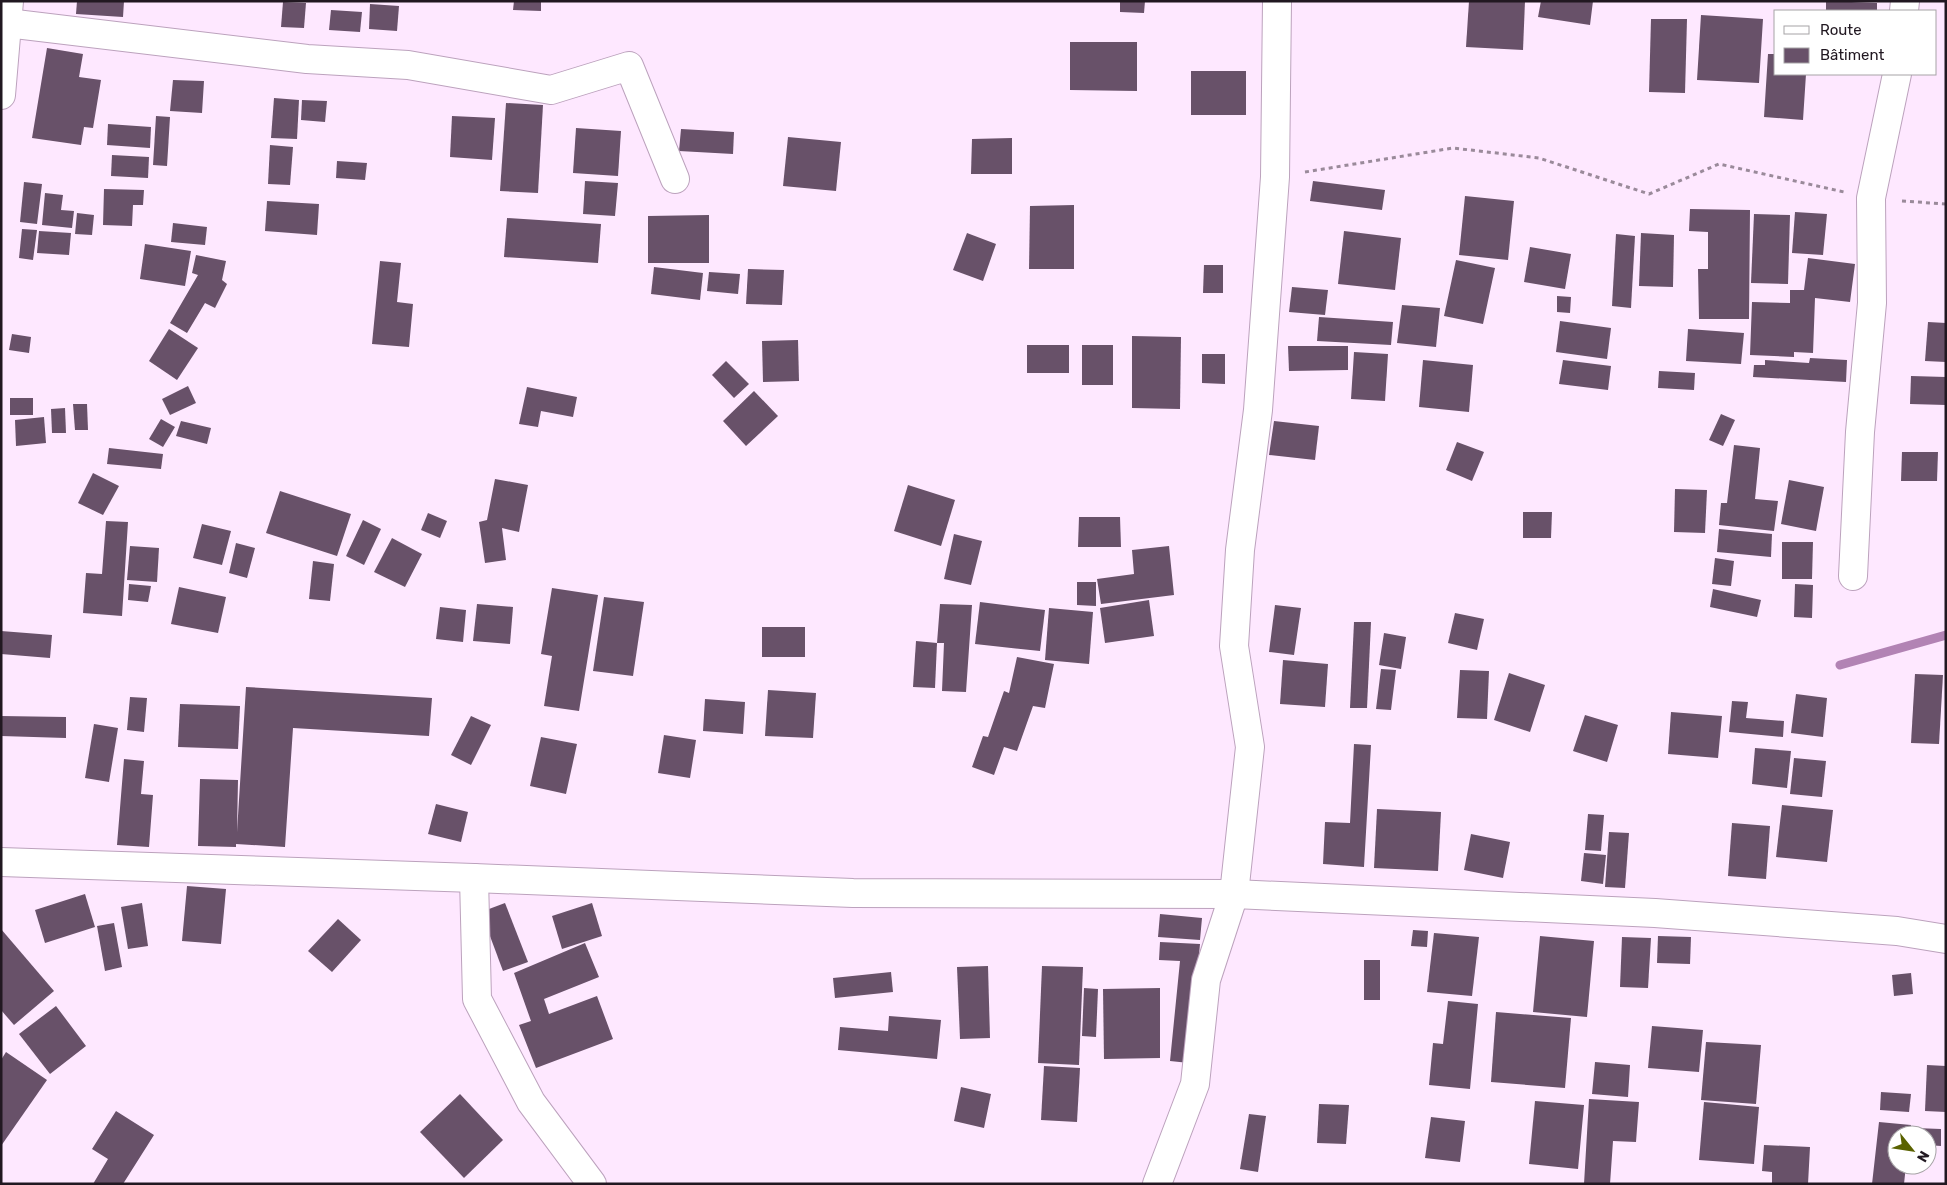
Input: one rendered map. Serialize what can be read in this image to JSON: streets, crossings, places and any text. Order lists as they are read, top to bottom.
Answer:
{
  "legend": ["Route", "Bâtiment"],
  "north": "bottom right"
}
